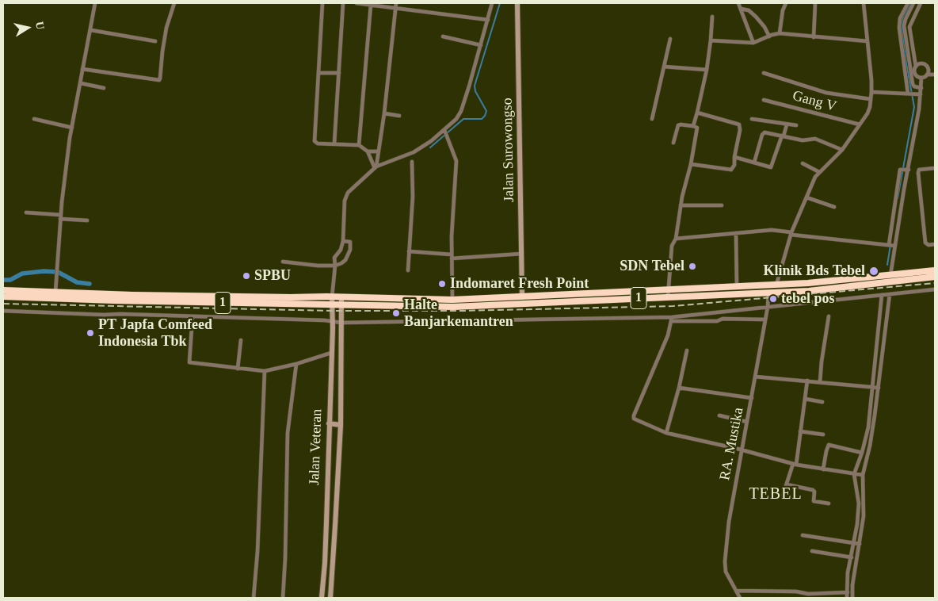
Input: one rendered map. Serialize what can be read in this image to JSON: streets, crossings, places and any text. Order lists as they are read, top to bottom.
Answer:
{
  "streets": {
    "highway": ["1"],
    "main road": ["Jalan Surowongso", "Jalan Veteran"],
    "street": ["Gang V", "RA. Mustika"]
  },
  "crossings": [
    ["Jalan Surowongso", "1"],
    ["1", "RA. Mustika"],
    ["1", "Jalan Veteran"]
  ],
  "districts": ["TEBEL"],
  "places": [
    "SDN Tebel",
    "Klinik Bds Tebel",
    "SPBU",
    "Indomaret Fresh Point",
    "tebel pos",
    "Halte Banjarkemantren",
    "PT Japfa Comfeed Indonesia Tbk"
  ],
  "north": "right"
}
